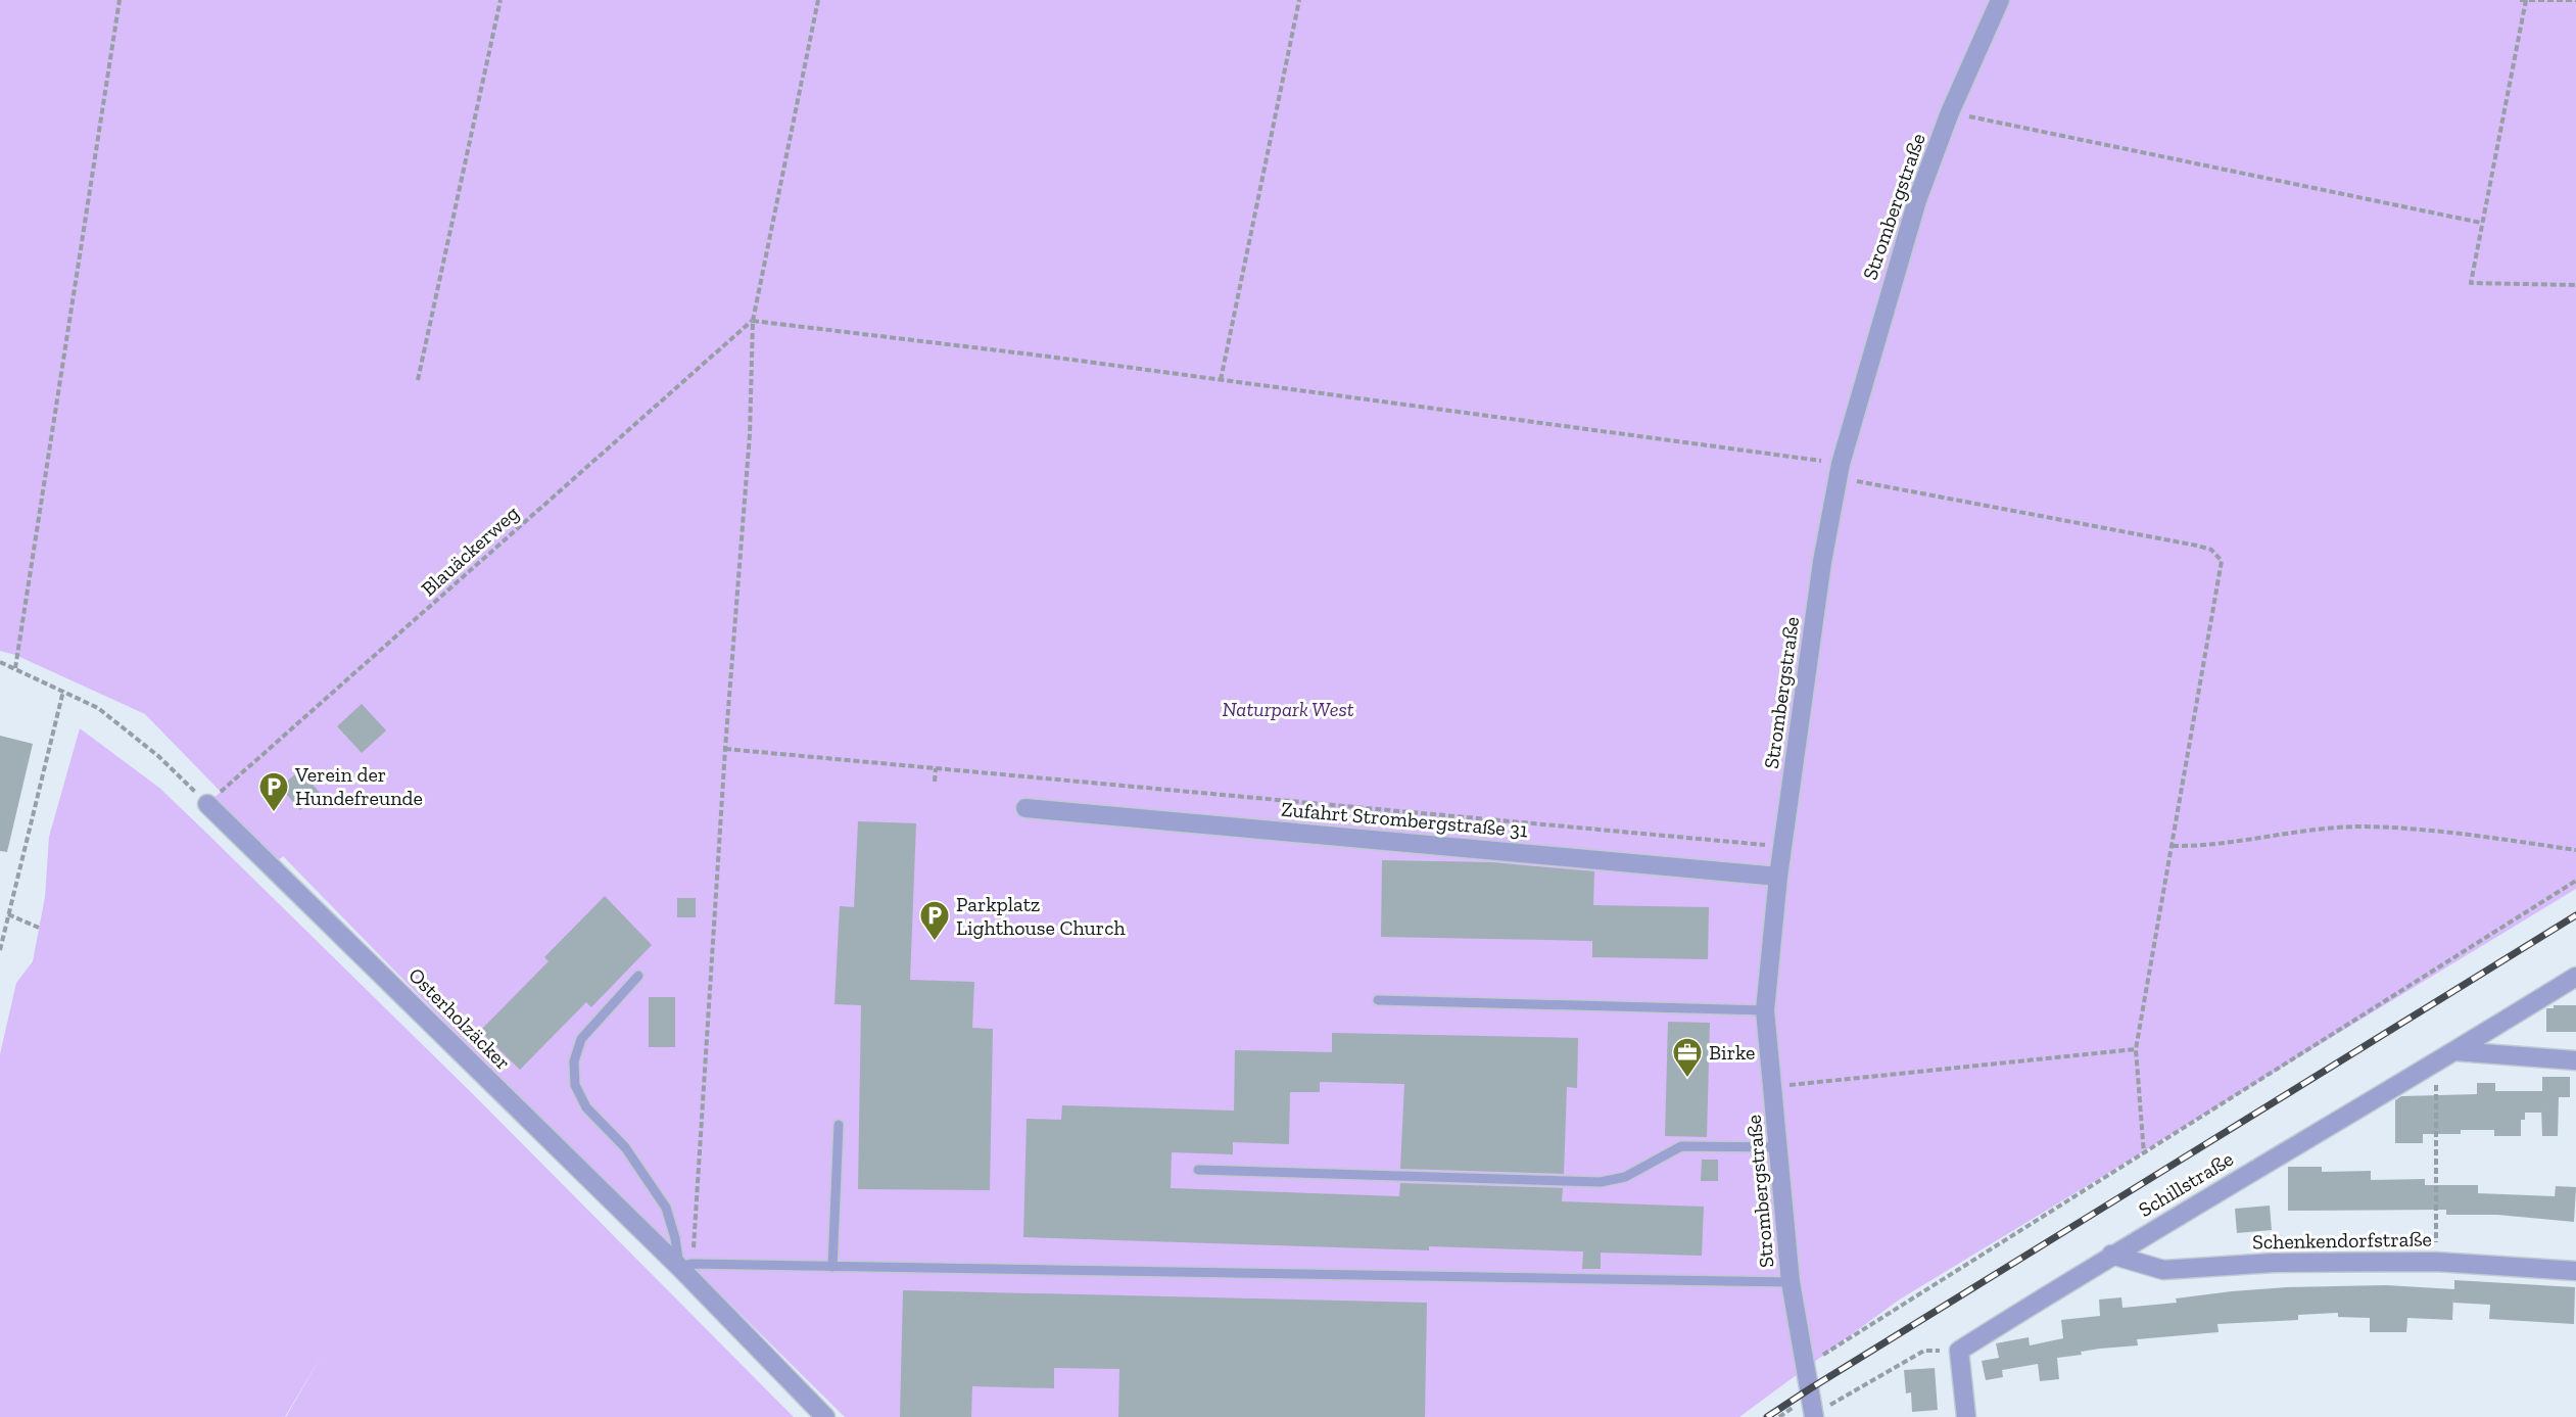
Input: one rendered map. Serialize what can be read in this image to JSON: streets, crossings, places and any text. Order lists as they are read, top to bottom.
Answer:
{
  "streets": {
    "street": [
      "Strombergstraße",
      "Zufahrt Strombergstraße 31",
      "Osterholzäcker",
      "Schillstraße",
      "Schenkendorfstraße"
    ],
    "path": ["Blauäckerweg"]
  },
  "crossings": [
    ["Strombergstraße", "Zufahrt Strombergstraße 31"],
    ["Blauäckerweg", "Osterholzäcker"],
    ["Schillstraße", "Schenkendorfstraße"]
  ],
  "parks": ["Naturpark West"],
  "places": {
    "parking": ["Verein der Hundefreunde", "Parkplatz Lighthouse Church"],
    "office": ["Birke"]
  }
}
